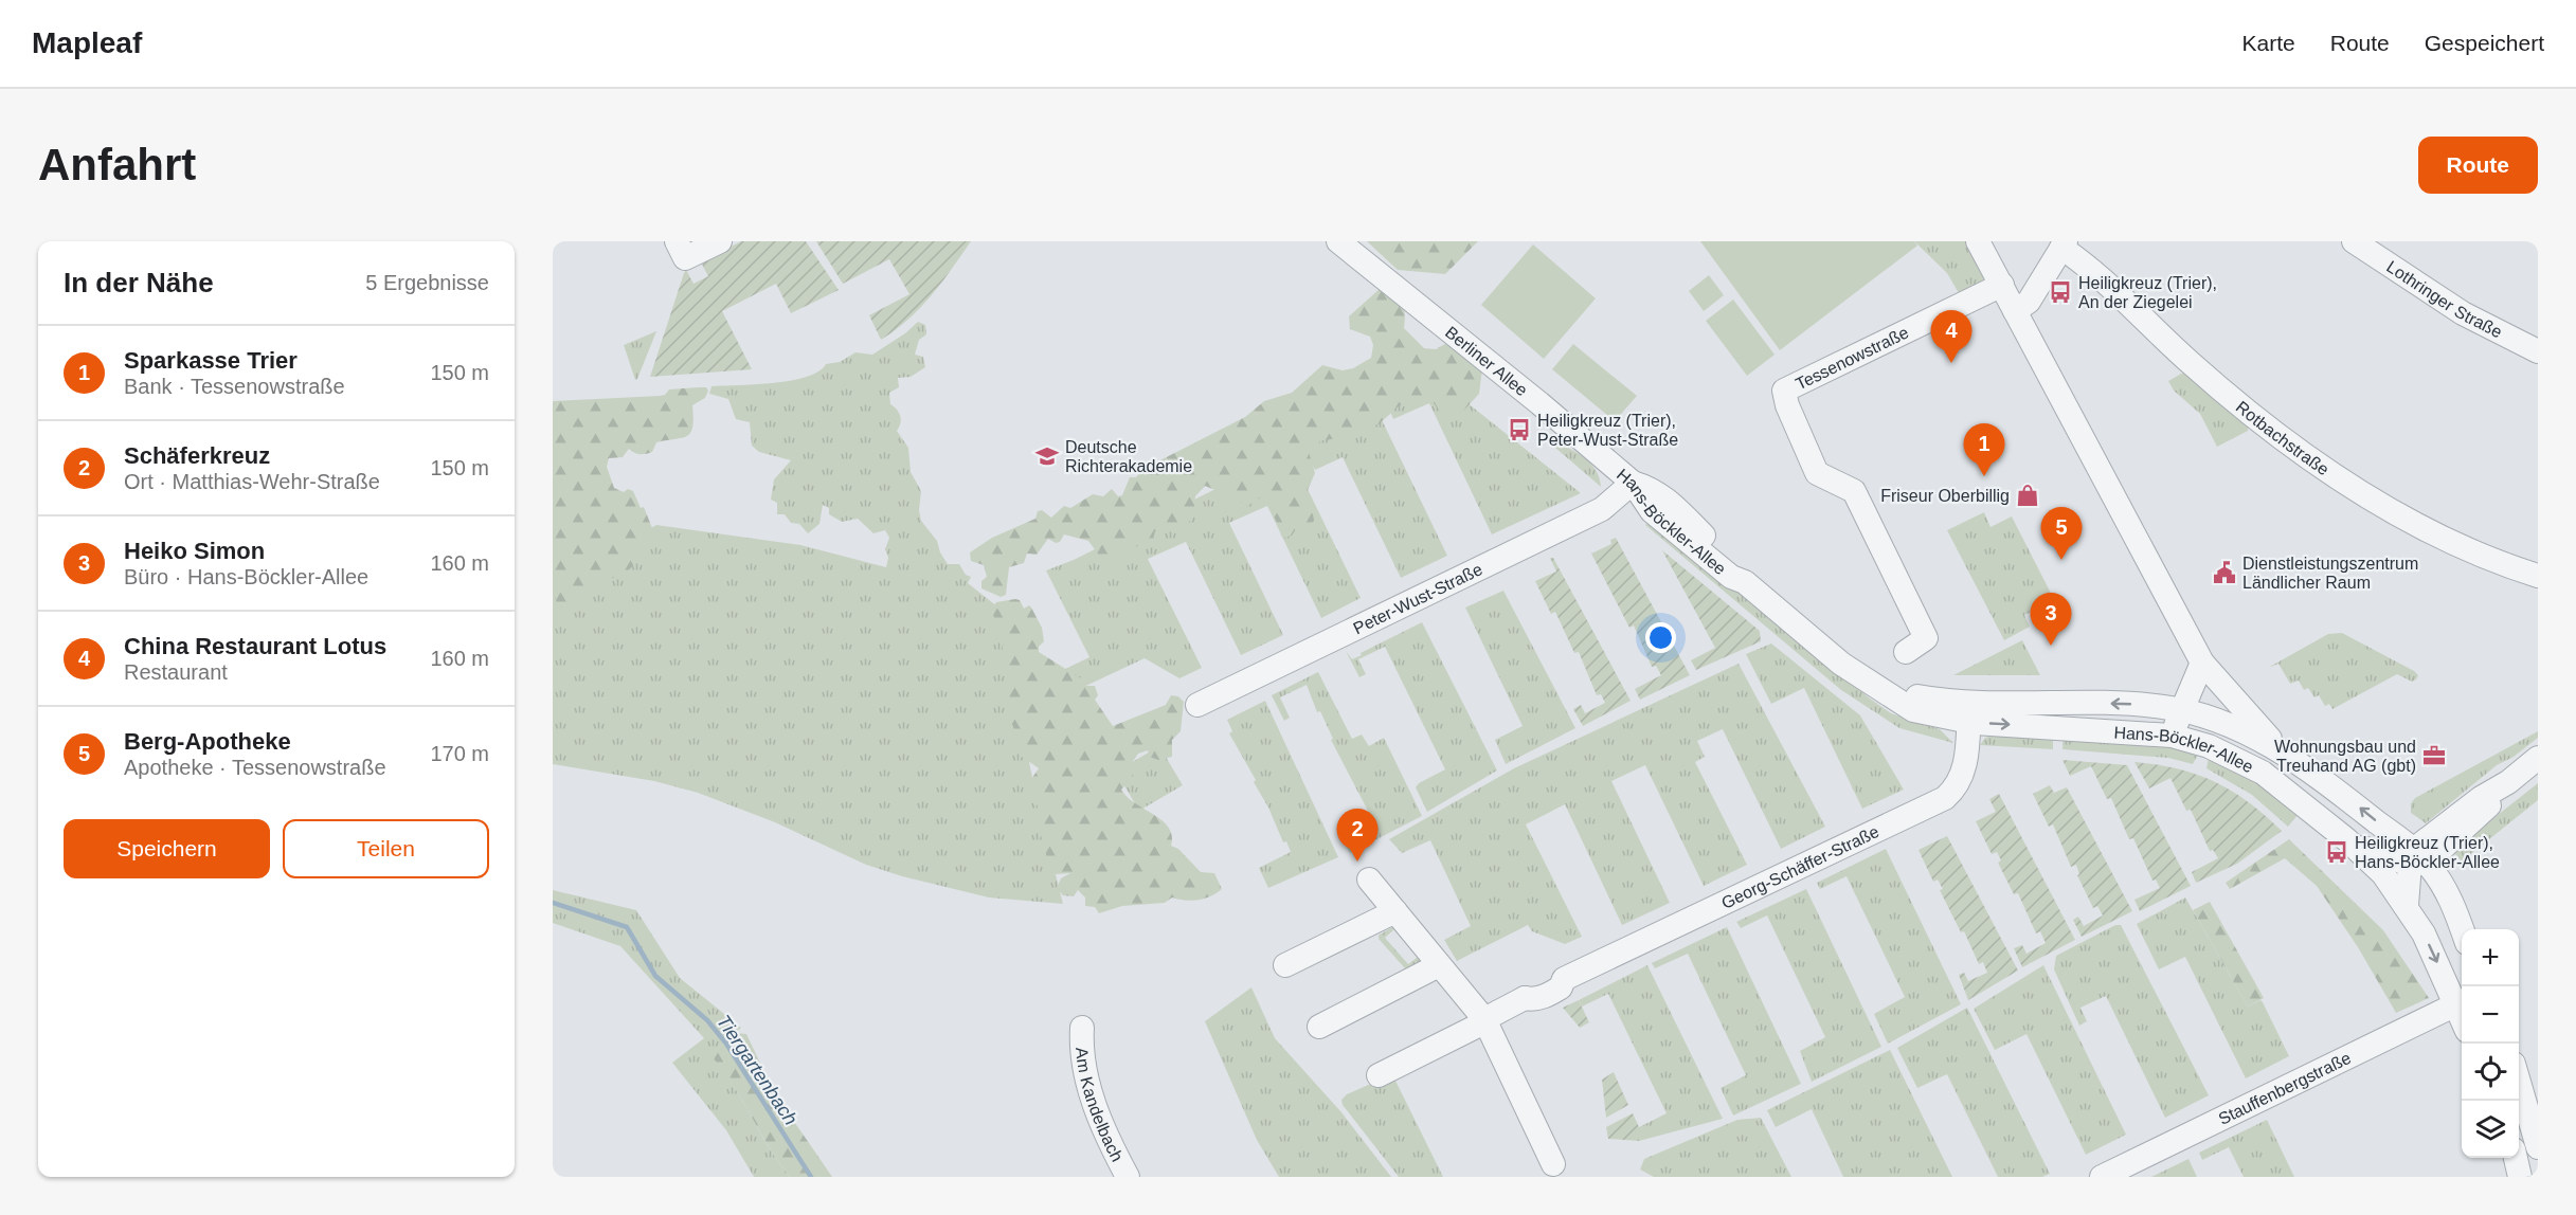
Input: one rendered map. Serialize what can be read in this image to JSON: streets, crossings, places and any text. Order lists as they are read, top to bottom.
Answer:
{
  "streets": {
    "street": [
      "Lothringer Straße",
      "Tessenowstraße",
      "Berliner Allee",
      "Rotbachstraße",
      "Hans-Böckler-Allee",
      "Peter-Wust-Straße",
      "Georg-Schäffer-Straße",
      "Stauffenbergstraße",
      "Am Kandelbach"
    ]
  },
  "crossings": [
    ["Berliner Allee", "Hans-Böckler-Allee"],
    ["Berliner Allee", "Peter-Wust-Straße"],
    ["Hans-Böckler-Allee", "Peter-Wust-Straße"],
    ["Hans-Böckler-Allee", "Georg-Schäffer-Straße"],
    ["Hans-Böckler-Allee", "Stauffenbergstraße"]
  ],
  "water": ["Tiergartenbach"],
  "places": {
    "bus stop": ["Heiligkreuz (Trier), An der Ziegelei", "Heiligkreuz (Trier), Peter-Wust-Straße", "Heiligkreuz (Trier), Hans-Böckler-Allee"],
    "school or university": ["Deutsche Richterakademie"],
    "shop": ["Friseur Oberbillig"],
    "public building": ["Dienstleistungszentrum Ländlicher Raum"],
    "office": ["Wohnungsbau und Treuhand AG (gbt)"]
  },
  "page": {
    "header": "Mapleaf",
    "nav": ["Karte", "Route", "Gespeichert"],
    "buttons": [
      "Route",
      ["Speichern", "Teilen"]
    ],
    "title": "Anfahrt",
    "heading": ["In der Nähe", "5 Ergebnisse"],
    "pins": [
      "4",
      "1",
      "5",
      "3",
      "2"
    ],
    "list": [
      {
        "mark": "1",
        "name": "Sparkasse Trier",
        "note": "Bank · Tessenowstraße",
        "value": "150 m"
      },
      {
        "mark": "2",
        "name": "Schäferkreuz",
        "note": "Ort · Matthias-Wehr-Straße",
        "value": "150 m"
      },
      {
        "mark": "3",
        "name": "Heiko Simon",
        "note": "Büro · Hans-Böckler-Allee",
        "value": "160 m"
      },
      {
        "mark": "4",
        "name": "China Restaurant Lotus",
        "note": "Restaurant",
        "value": "160 m"
      },
      {
        "mark": "5",
        "name": "Berg-Apotheke",
        "note": "Apotheke · Tessenowstraße",
        "value": "170 m"
      }
    ],
    "map_buttons": ["+", "−"]
  }
}
